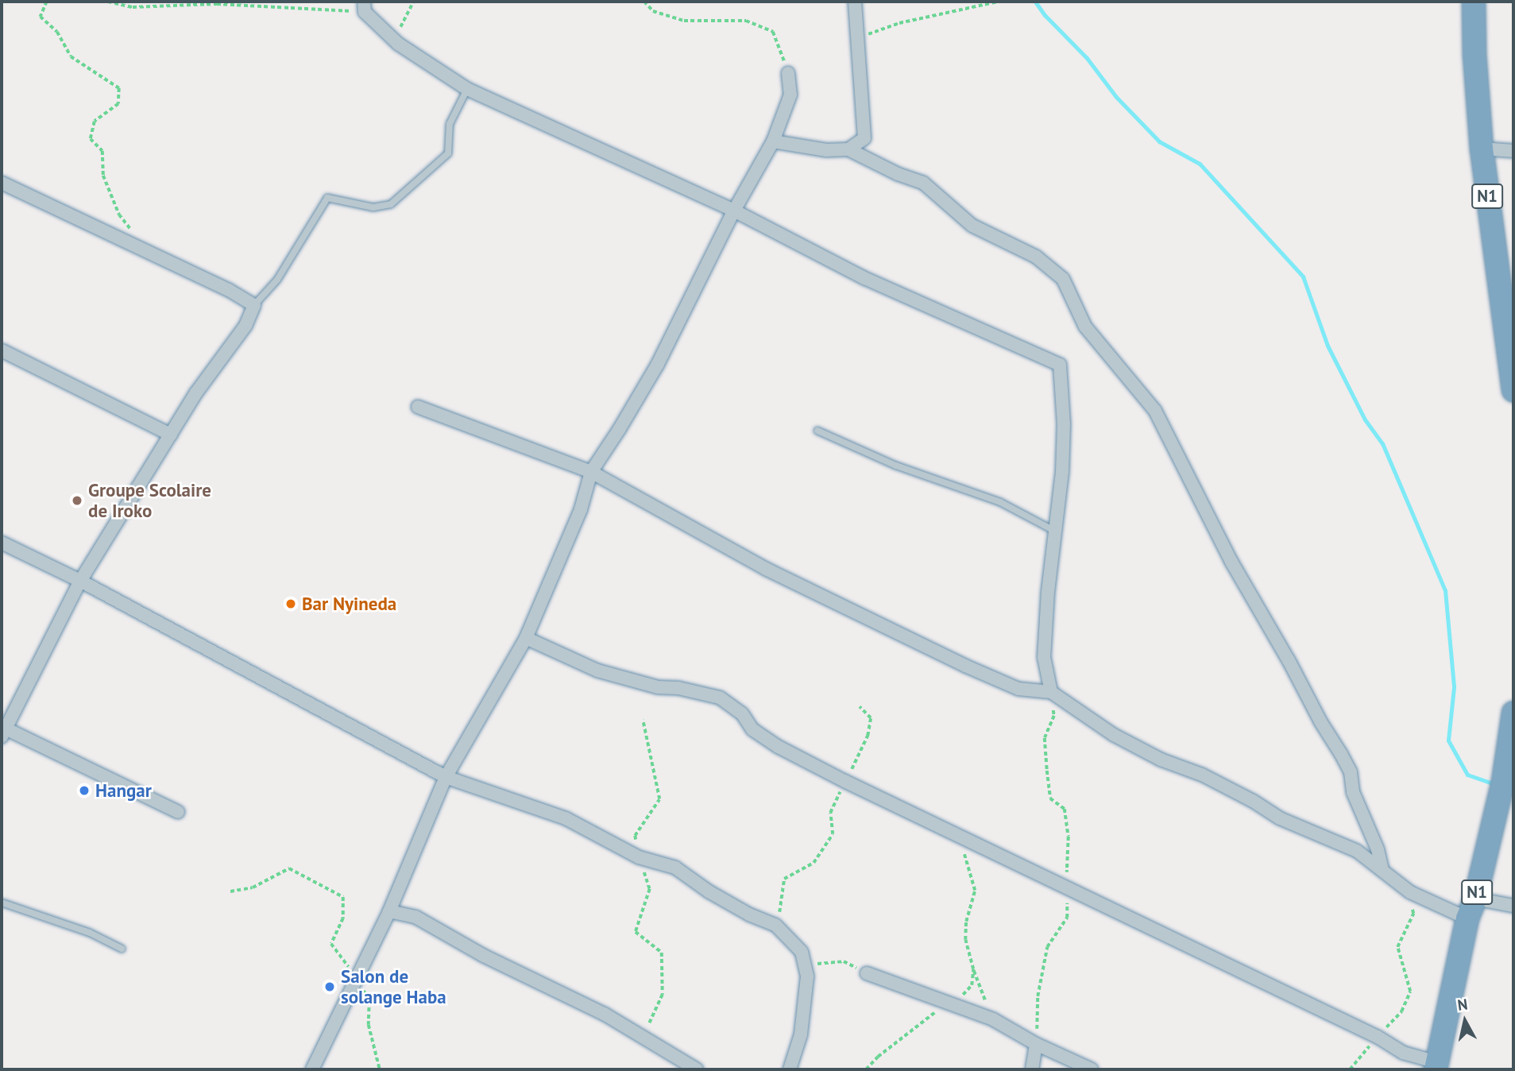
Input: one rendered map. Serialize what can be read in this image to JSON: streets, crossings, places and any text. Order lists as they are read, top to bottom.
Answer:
{
  "streets": {
    "highway": ["N1"]
  },
  "places": [
    "Groupe Scolaire de Iroko",
    "Bar Nyineda",
    "Hangar",
    "Salon de solange Haba"
  ],
  "north": "top"
}
